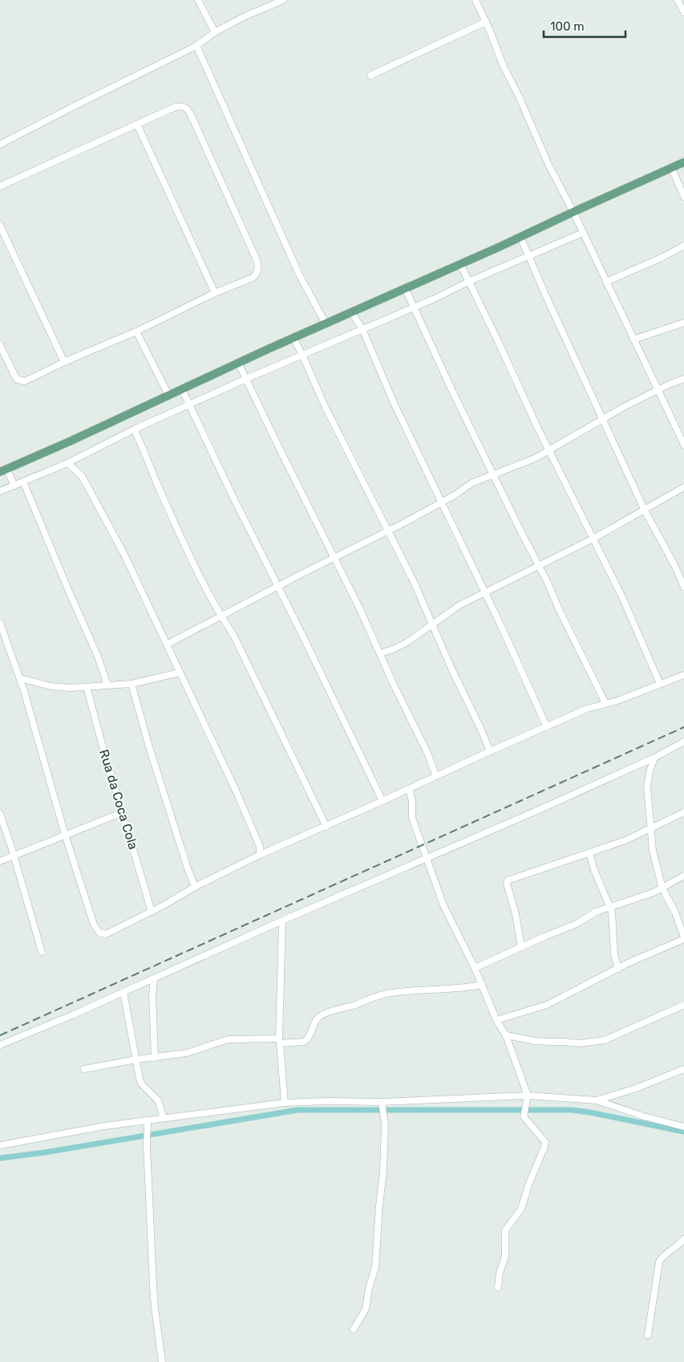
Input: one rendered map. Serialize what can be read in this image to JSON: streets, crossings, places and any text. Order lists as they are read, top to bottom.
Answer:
{
  "streets": {
    "street": ["Rua da Coca Cola"]
  },
  "scale_bar": "100 m"
}
